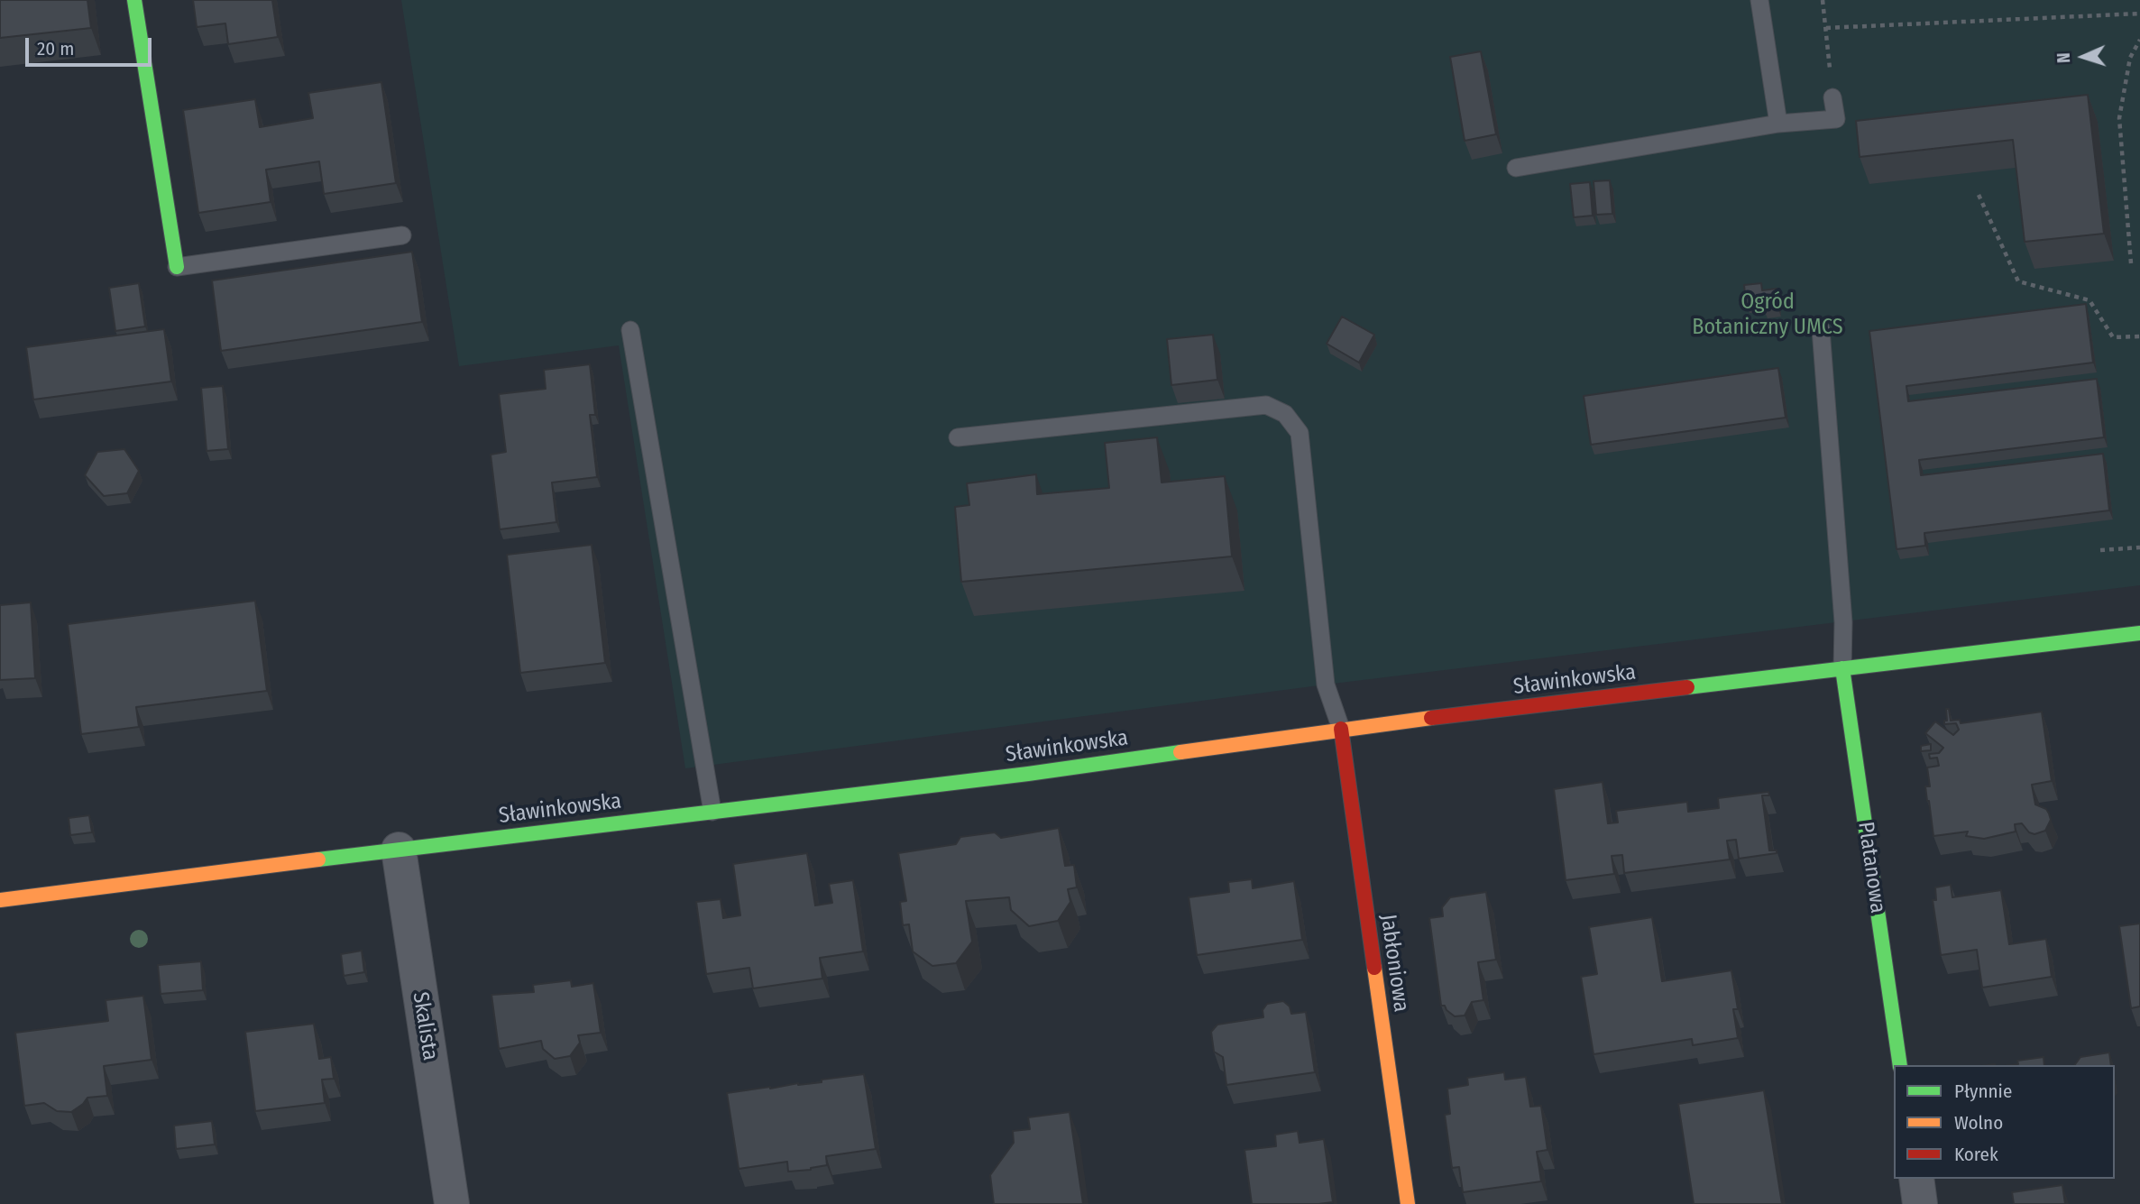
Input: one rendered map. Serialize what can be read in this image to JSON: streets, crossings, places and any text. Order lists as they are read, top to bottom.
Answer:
{
  "streets": {
    "street": [
      "Sławinkowska",
      "Platanowa",
      "Jabłoniowa",
      "Skalista"
    ]
  },
  "crossings": [
    ["Sławinkowska", "Platanowa"],
    ["Sławinkowska", "Jabłoniowa"],
    ["Sławinkowska", "Skalista"]
  ],
  "parks": ["Ogród Botaniczny UMCS"],
  "legend": ["Płynnie", "Wolno", "Korek"],
  "scale_bar": "20 m",
  "north": "left"
}
